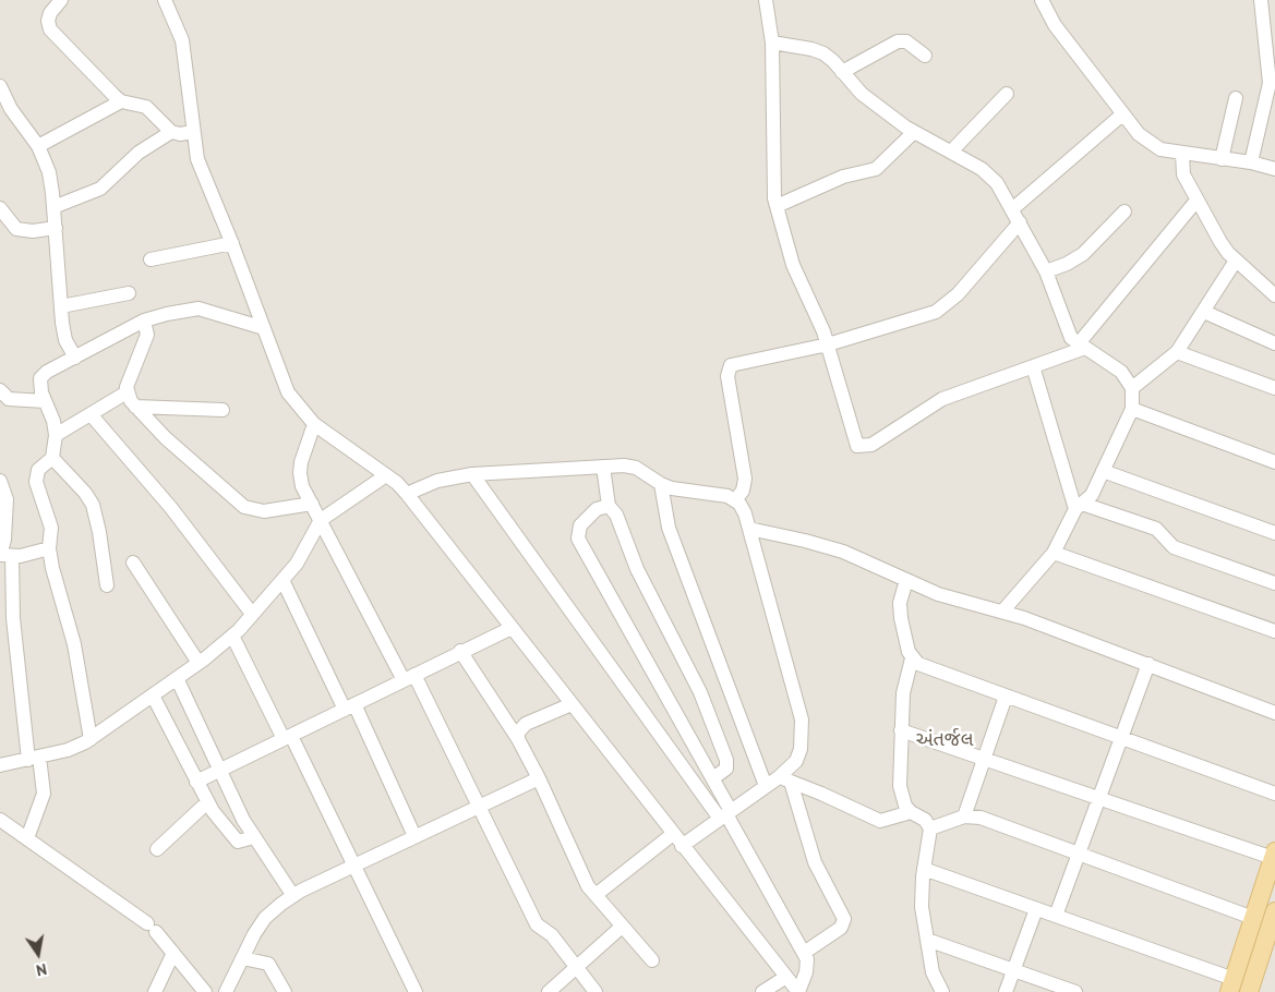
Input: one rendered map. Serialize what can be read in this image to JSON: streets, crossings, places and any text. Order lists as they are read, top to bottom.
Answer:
{
  "districts": ["અંતર્જલ"],
  "north": "bottom"
}
